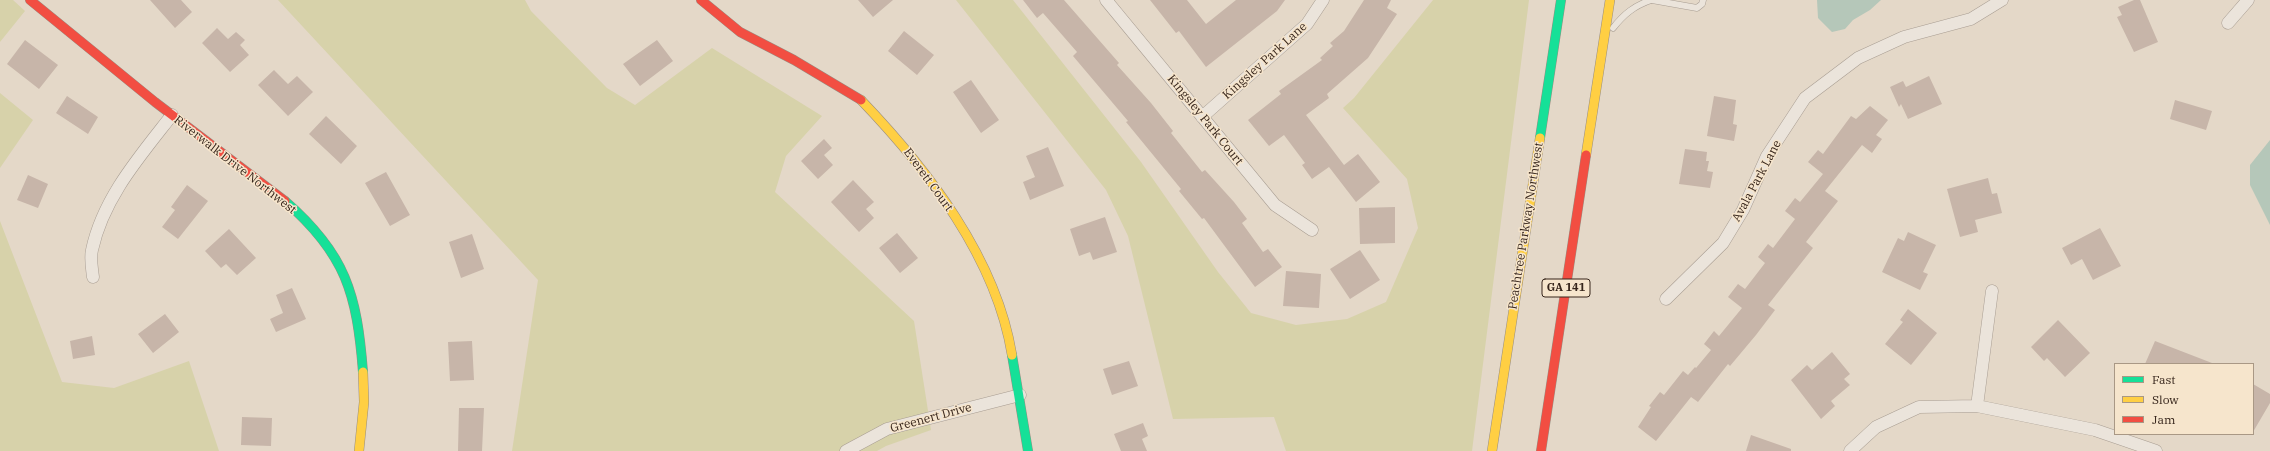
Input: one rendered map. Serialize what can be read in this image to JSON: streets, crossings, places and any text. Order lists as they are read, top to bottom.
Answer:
{
  "streets": {
    "main road": [
      "Riverwalk Drive Northwest",
      "Everett Court",
      "Peachtree Parkway Northwest",
      "GA 141"
    ],
    "street": [
      "Kingsley Park Lane",
      "Kingsley Park Court",
      "Avala Park Lane",
      "Greenert Drive"
    ]
  },
  "crossings": [
    ["Kingsley Park Lane", "Kingsley Park Court"],
    ["Everett Court", "Greenert Drive"]
  ],
  "legend": ["Fast", "Slow", "Jam"]
}
